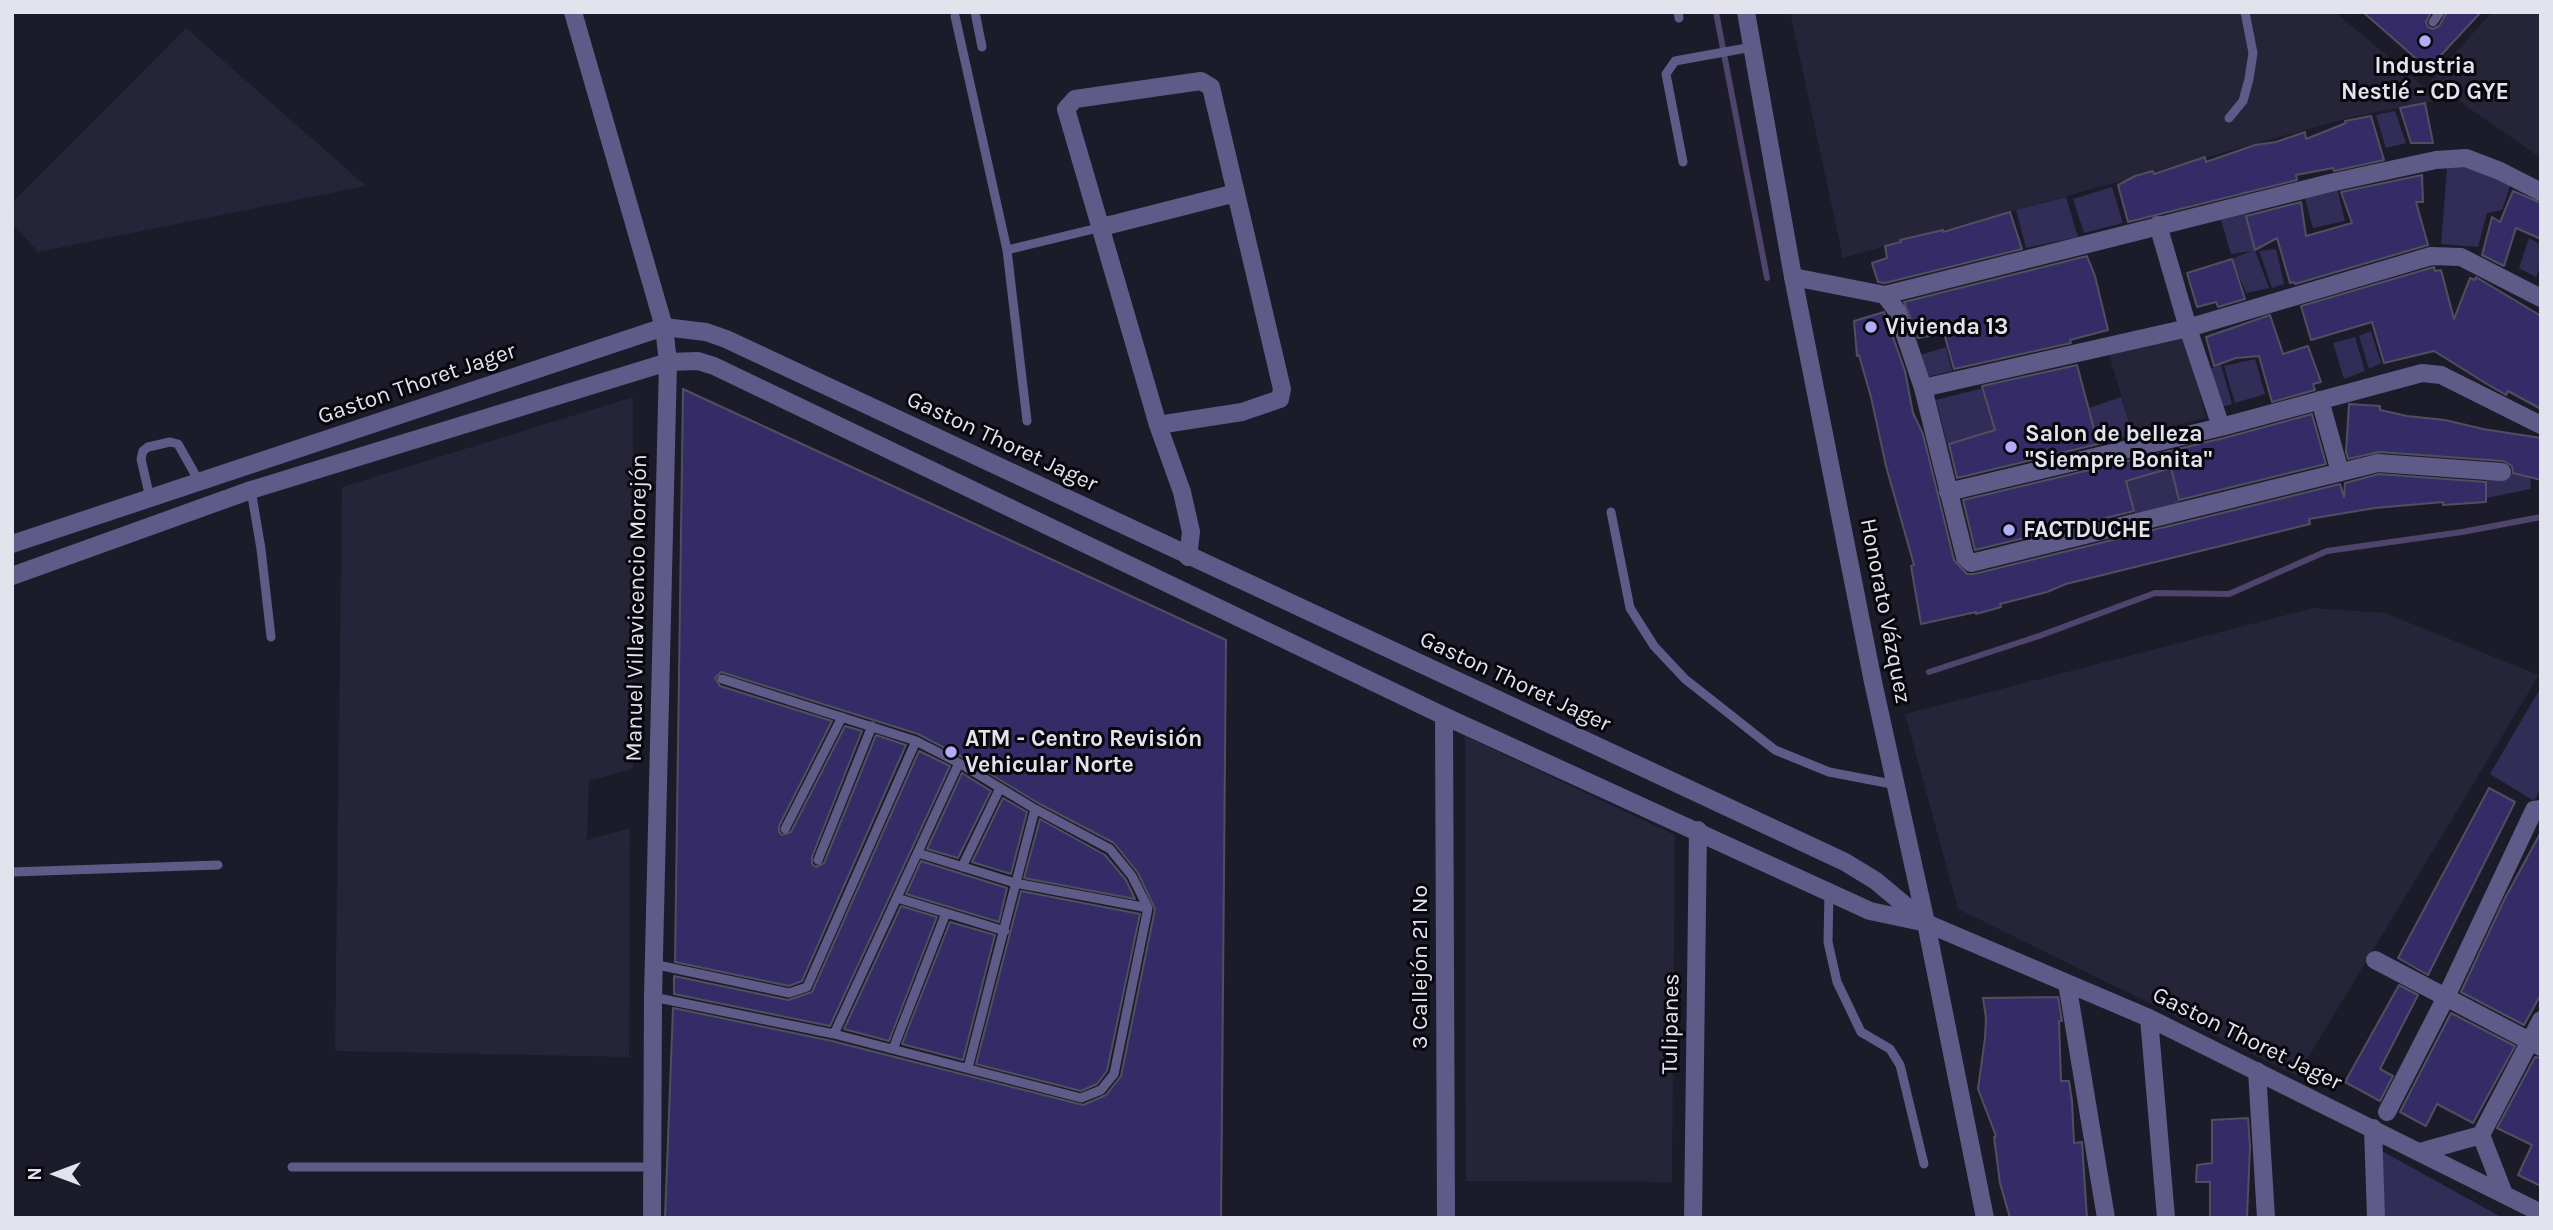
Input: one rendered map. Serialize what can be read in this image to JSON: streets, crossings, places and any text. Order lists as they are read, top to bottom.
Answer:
{
  "streets": {
    "street": [
      "Gaston Thoret Jager",
      "Manuel Villavicencio Morejón",
      "Honorato Vázquez",
      "3 Callejón 21 No",
      "Tulipanes"
    ]
  },
  "crossings": [
    ["Gaston Thoret Jager", "Manuel Villavicencio Morejón"],
    ["Gaston Thoret Jager", "Honorato Vázquez"],
    ["Gaston Thoret Jager", "3 Callejón 21 No"],
    ["Gaston Thoret Jager", "Tulipanes"]
  ],
  "places": [
    "Industria Nestlé - CD GYE",
    "Vivienda 13",
    "Salon de belleza \"Siempre Bonita\"",
    "FACTDUCHE",
    "ATM - Centro Revisión Vehicular Norte"
  ],
  "north": "left"
}
